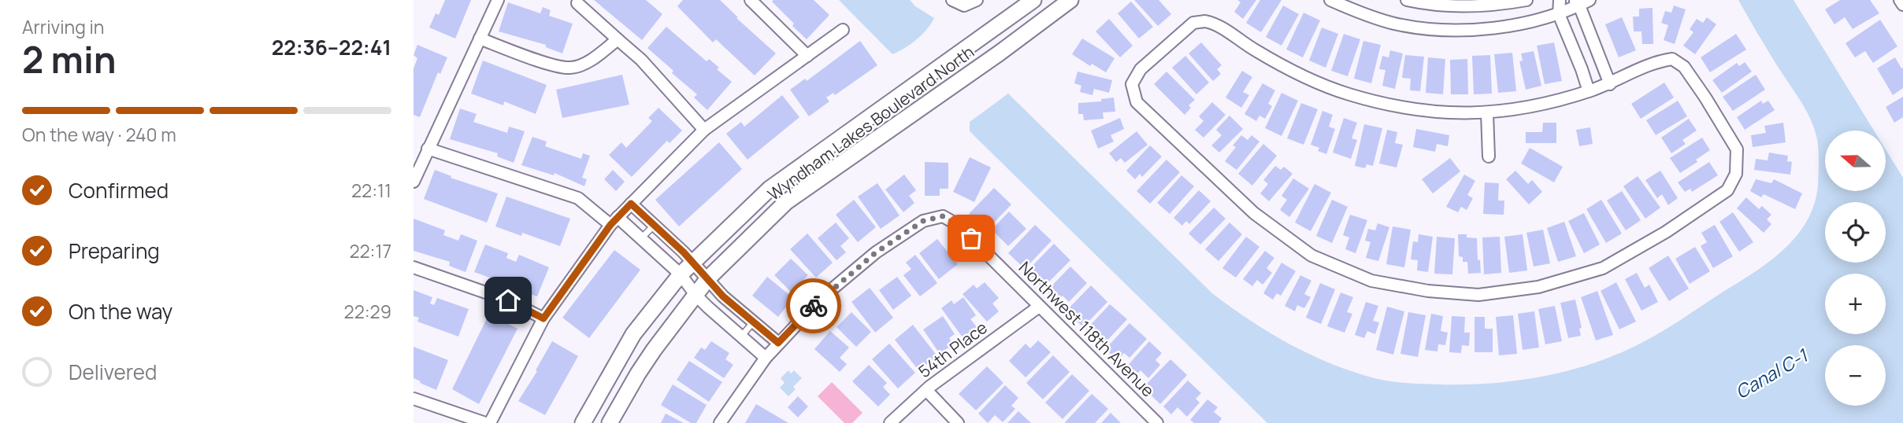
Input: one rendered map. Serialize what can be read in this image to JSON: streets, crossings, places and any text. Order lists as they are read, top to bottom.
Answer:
{
  "streets": {
    "street": ["Wyndham Lakes Boulevard North", "Northwest 118th Avenue", "54th Place"]
  },
  "crossings": [
    ["Northwest 118th Avenue", "54th Place"]
  ],
  "water": ["Canal C-1"],
  "north": "left",
  "page": {
    "heading": ["2 min", "Arriving in", "22:36–22:41"],
    "bar": "On the way · 240 m",
    "map_buttons": ["+", "−"],
    "list": [
      ["Confirmed", "22:11"],
      ["Preparing", "22:17"],
      ["On the way", "22:29"],
      "Delivered"
    ]
  }
}
